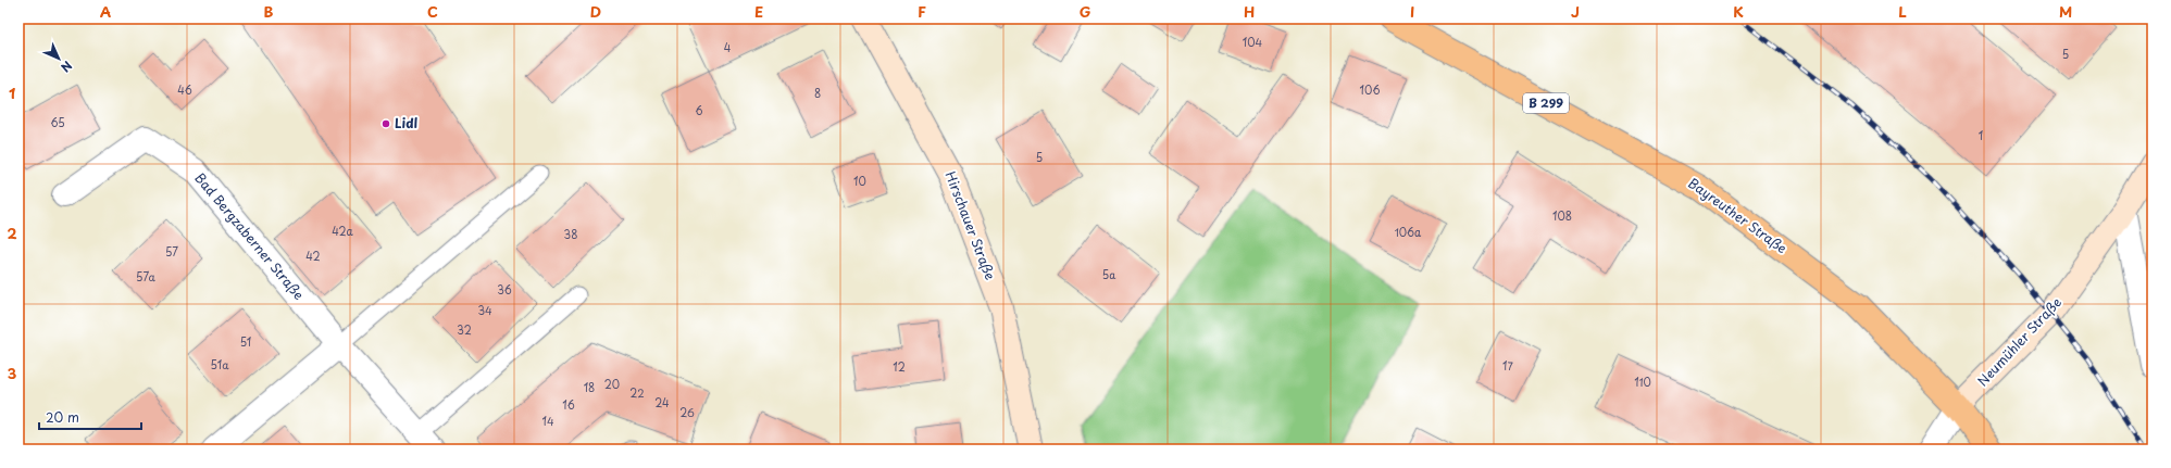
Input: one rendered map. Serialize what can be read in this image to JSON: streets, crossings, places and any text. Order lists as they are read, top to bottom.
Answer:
{
  "streets": {
    "main road": ["B 299", "Bayreuther Straße"],
    "street": ["Hirschauer Straße", "Bad Bergzaberner Straße", "Neumühler Straße"]
  },
  "crossings": [
    ["Bayreuther Straße", "Neumühler Straße"]
  ],
  "places": ["Lidl"],
  "house_numbers": [
    "104",
    "4",
    "5",
    "46",
    "106",
    "8",
    "6",
    "65",
    "1",
    "5",
    "10",
    "108",
    "42a",
    "106a",
    "38",
    "57",
    "42",
    "5a",
    "57a",
    "36",
    "34",
    "32",
    "51",
    "51a",
    "17",
    "12",
    "110",
    "20",
    "18",
    "22",
    "24",
    "16",
    "26",
    "14"
  ],
  "scale_bar": "20 m",
  "north": "bottom right",
  "grid": {
    "columns": [
      "A",
      "B",
      "C",
      "D",
      "E",
      "F",
      "G",
      "H",
      "I",
      "J",
      "K",
      "L",
      "M"
    ],
    "rows": ["1", "2", "3"]
  }
}
